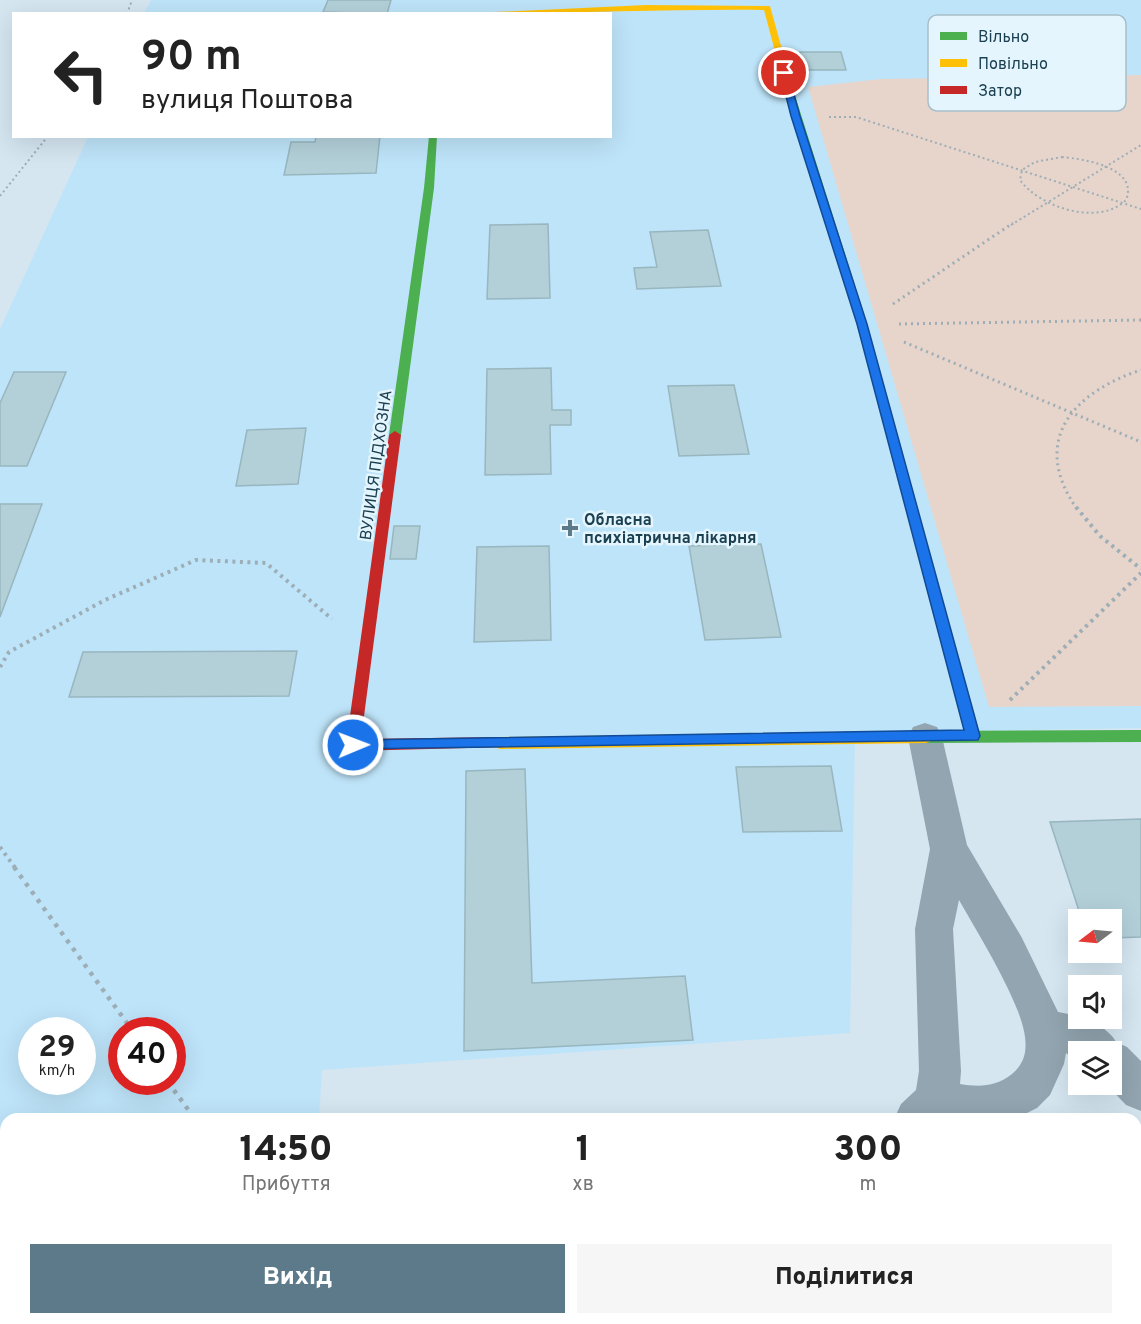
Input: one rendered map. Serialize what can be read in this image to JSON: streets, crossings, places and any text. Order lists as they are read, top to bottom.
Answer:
{
  "streets": {
    "street": ["ВУЛИЦЯ ПІДХОЗНА"]
  },
  "places": {
    "health": ["Обласна психіатрична лікарня"]
  },
  "legend": ["Вільно", "Повільно", "Затор"],
  "north": "left",
  "page": {
    "turn": ["90 m", "вулиця Поштова"],
    "speed": "29 km/h",
    "limit": "40",
    "eta": [
      "14:50",
      "Прибуття",
      "1",
      "хв",
      "300",
      "m"
    ],
    "buttons": ["Вихід", "Поділитися"]
  }
}
